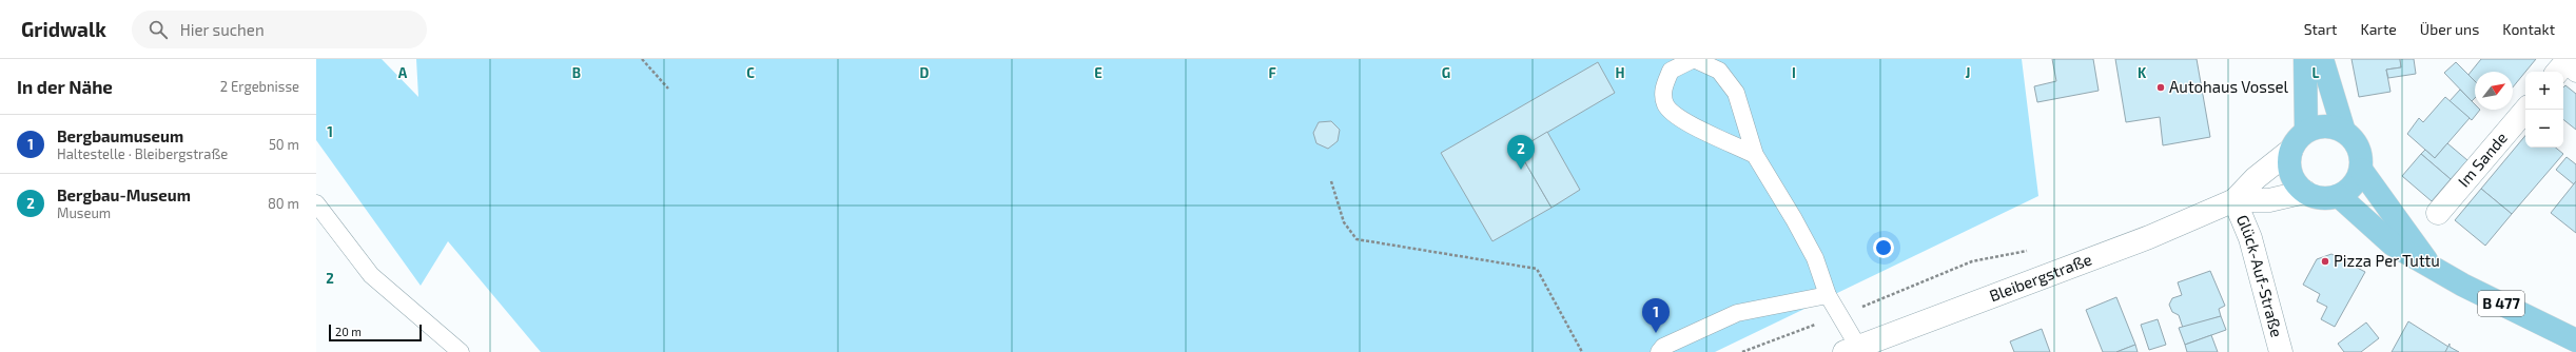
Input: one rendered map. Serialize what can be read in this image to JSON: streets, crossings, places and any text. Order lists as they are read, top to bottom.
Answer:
{
  "streets": {
    "main road": ["B 477"],
    "street": ["Im Sande", "Glück-Auf-Straße", "Bleibergstraße"]
  },
  "crossings": [
    ["Glück-Auf-Straße", "Bleibergstraße"],
    ["Bleibergstraße", "B 477"]
  ],
  "places": ["Autohaus Vossel", "Pizza Per Tuttu"],
  "scale_bar": "20 m",
  "north": "top right",
  "page": {
    "header": "Gridwalk",
    "search": "Hier suchen",
    "nav": [
      "Start",
      "Karte",
      "Über uns",
      "Kontakt"
    ],
    "heading": ["In der Nähe", "2 Ergebnisse"],
    "map_buttons": ["+", "−"],
    "list": [
      {
        "mark": "1",
        "name": "Bergbaumuseum",
        "note": "Haltestelle · Bleibergstraße",
        "value": "50 m"
      },
      {
        "mark": "2",
        "name": "Bergbau-Museum",
        "note": "Museum",
        "value": "80 m"
      }
    ],
    "pins": ["2", "1"],
    "scale": "20 m"
  },
  "grid": {
    "columns": [
      "A",
      "B",
      "C",
      "D",
      "E",
      "F",
      "G",
      "H",
      "I",
      "J",
      "K",
      "L"
    ],
    "rows": ["1", "2"]
  }
}
